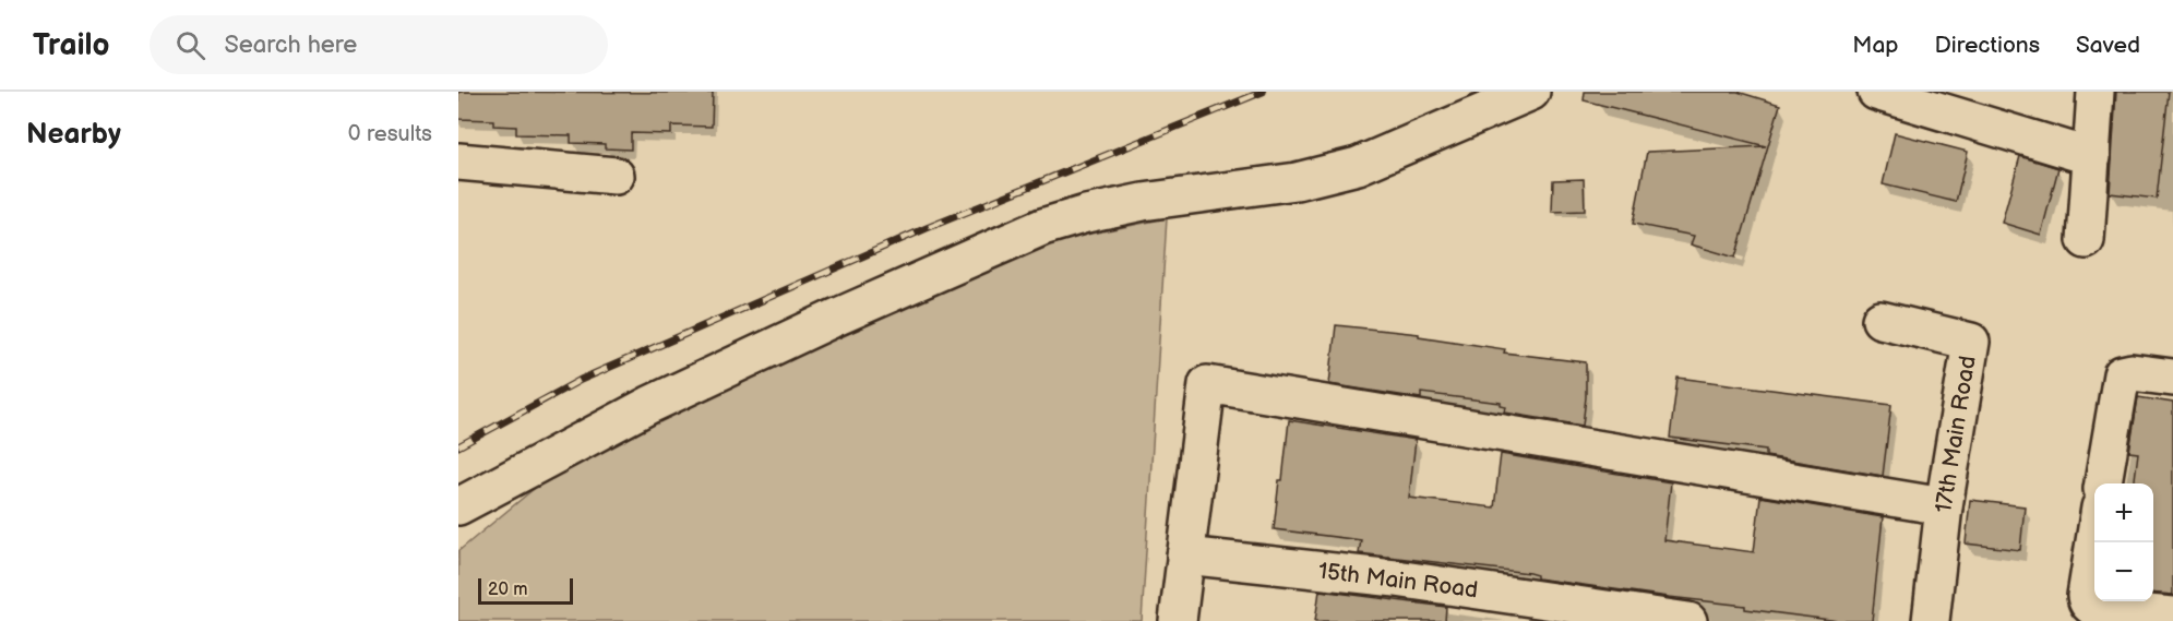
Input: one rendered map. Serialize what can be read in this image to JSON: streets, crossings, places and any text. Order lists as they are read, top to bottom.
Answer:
{
  "streets": {
    "street": ["17th Main Road", "15th Main Road"]
  },
  "scale_bar": "20 m",
  "page": {
    "header": "Trailo",
    "search": "Search here",
    "nav": ["Map", "Directions", "Saved"],
    "heading": ["Nearby", "0 results"],
    "map_buttons": ["+", "−"],
    "scale": "20 m"
  }
}
